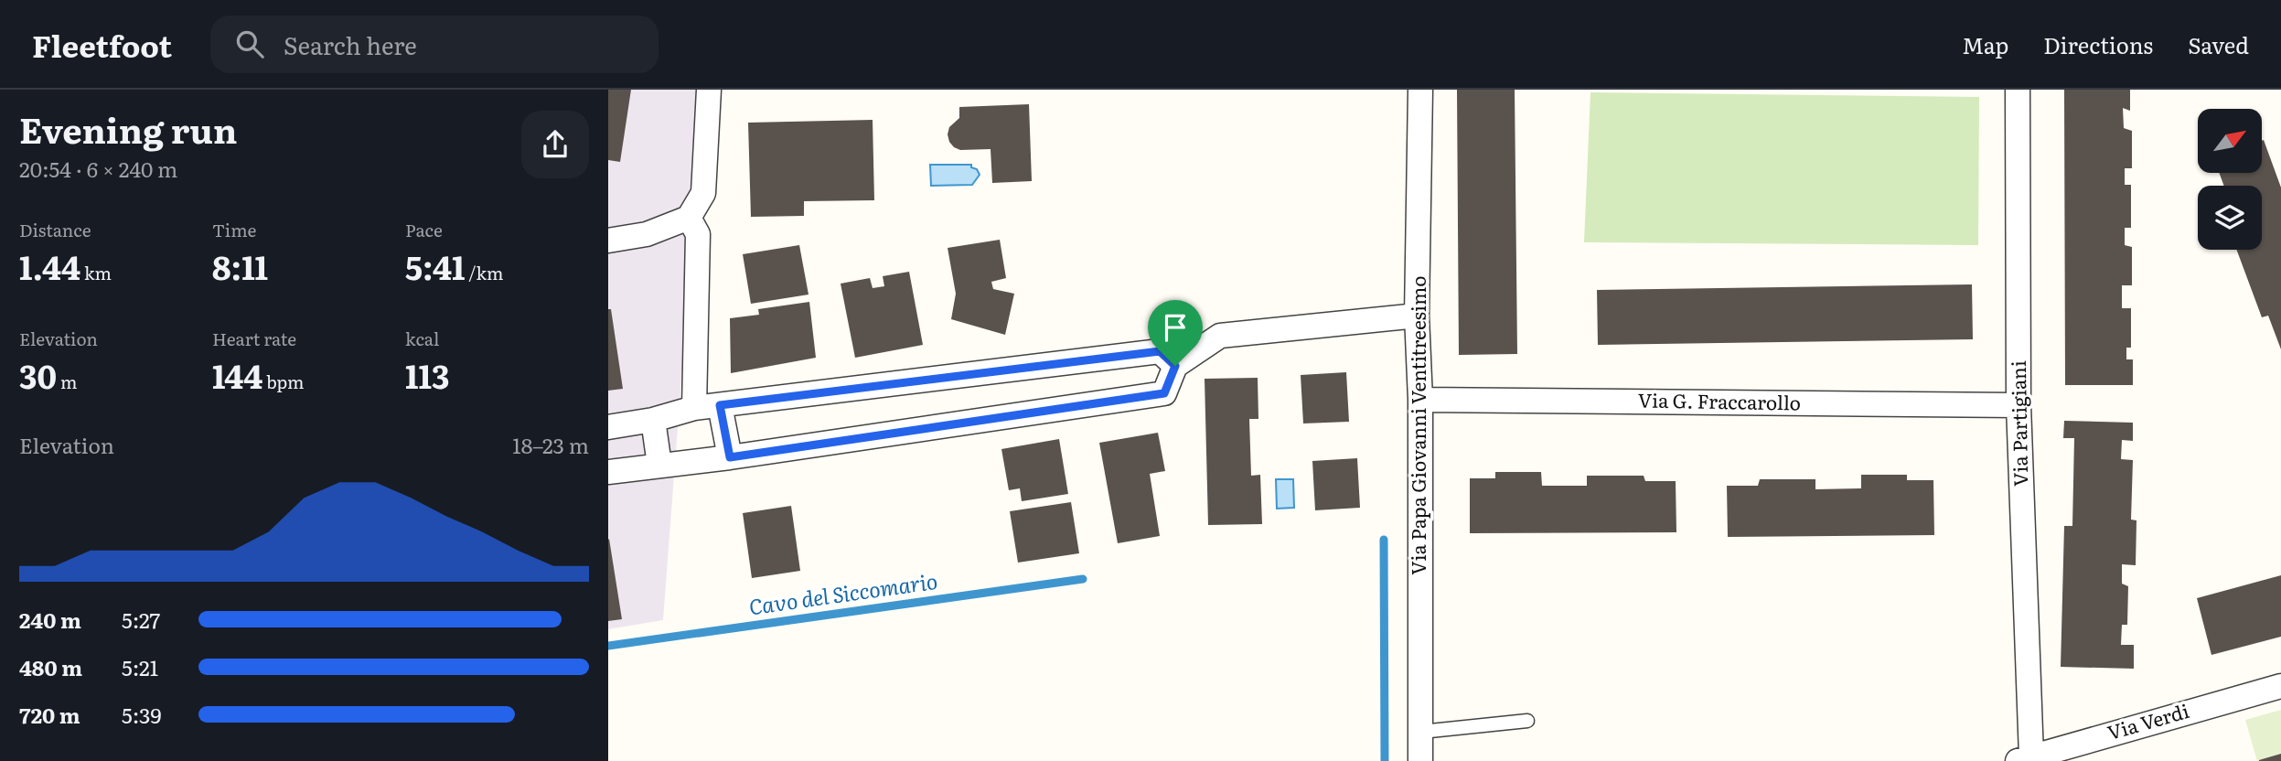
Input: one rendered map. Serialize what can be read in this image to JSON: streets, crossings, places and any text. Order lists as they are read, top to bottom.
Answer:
{
  "streets": {
    "street": [
      "Via G. Fraccarollo",
      "Via Partigiani",
      "Via Papa Giovanni Ventitreesimo",
      "Via Verdi"
    ]
  },
  "crossings": [
    ["Via G. Fraccarollo", "Via Partigiani"],
    ["Via G. Fraccarollo", "Via Papa Giovanni Ventitreesimo"],
    ["Via Partigiani", "Via Verdi"]
  ],
  "water": ["Cavo del Siccomario"],
  "north": "top right",
  "page": {
    "header": "Fleetfoot",
    "search": "Search here",
    "nav": ["Map", "Directions", "Saved"],
    "heading": ["Evening run", "20:54 · 6 × 240 m"],
    "stats": [
      ["Distance", "1.44 km"],
      ["Time", "8:11"],
      ["Pace", "5:41 /km"],
      ["Elevation", "30 m"],
      ["Heart rate", "144 bpm"],
      ["kcal", "113"]
    ],
    "chart": ["Elevation", "18–23 m"],
    "list": [
      {
        "name": "240 m",
        "note": "5:27"
      },
      {
        "name": "480 m",
        "note": "5:21"
      },
      {
        "name": "720 m",
        "note": "5:39"
      }
    ]
  }
}
